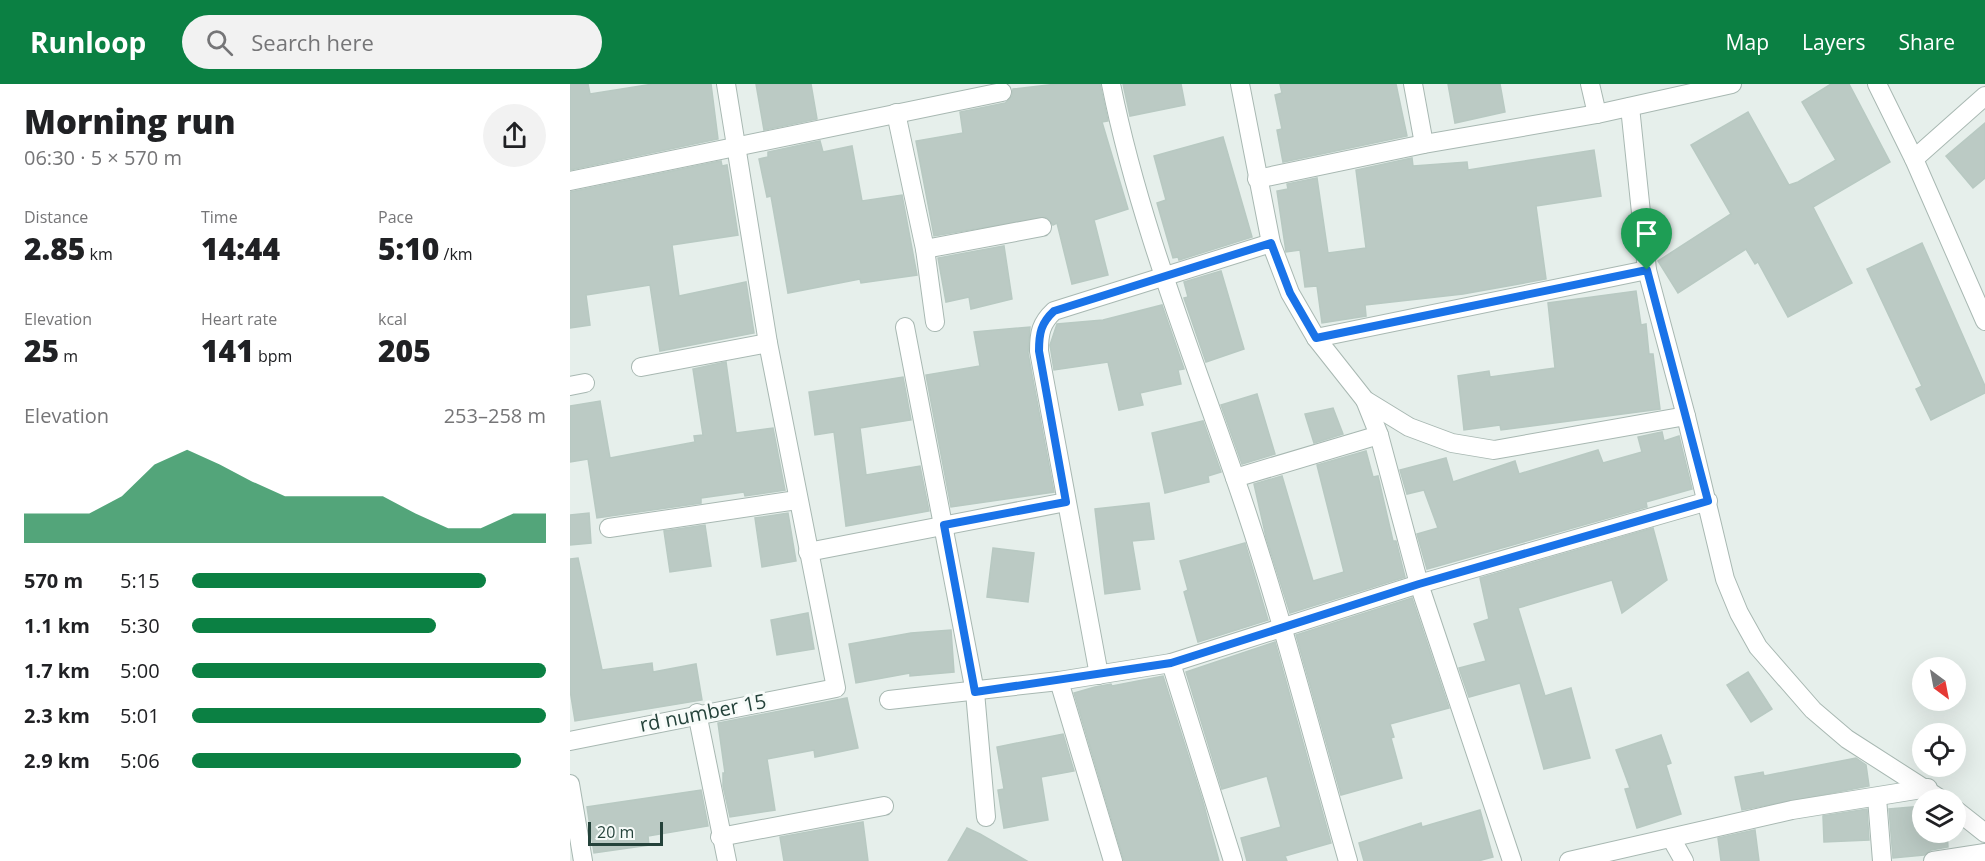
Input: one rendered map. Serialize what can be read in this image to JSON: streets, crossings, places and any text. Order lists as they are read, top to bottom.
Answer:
{
  "streets": {
    "street": ["rd number 15"]
  },
  "scale_bar": "20 m",
  "north": "bottom right",
  "page": {
    "header": "Runloop",
    "search": "Search here",
    "nav": ["Map", "Layers", "Share"],
    "heading": ["Morning run", "06:30 · 5 × 570 m"],
    "stats": [
      ["Distance", "2.85 km"],
      ["Time", "14:44"],
      ["Pace", "5:10 /km"],
      ["Elevation", "25 m"],
      ["Heart rate", "141 bpm"],
      ["kcal", "205"]
    ],
    "chart": ["Elevation", "253–258 m"],
    "list": [
      {
        "name": "570 m",
        "note": "5:15"
      },
      {
        "name": "1.1 km",
        "note": "5:30"
      },
      {
        "name": "1.7 km",
        "note": "5:00"
      },
      {
        "name": "2.3 km",
        "note": "5:01"
      },
      {
        "name": "2.9 km",
        "note": "5:06"
      }
    ],
    "scale": "20 m"
  }
}
